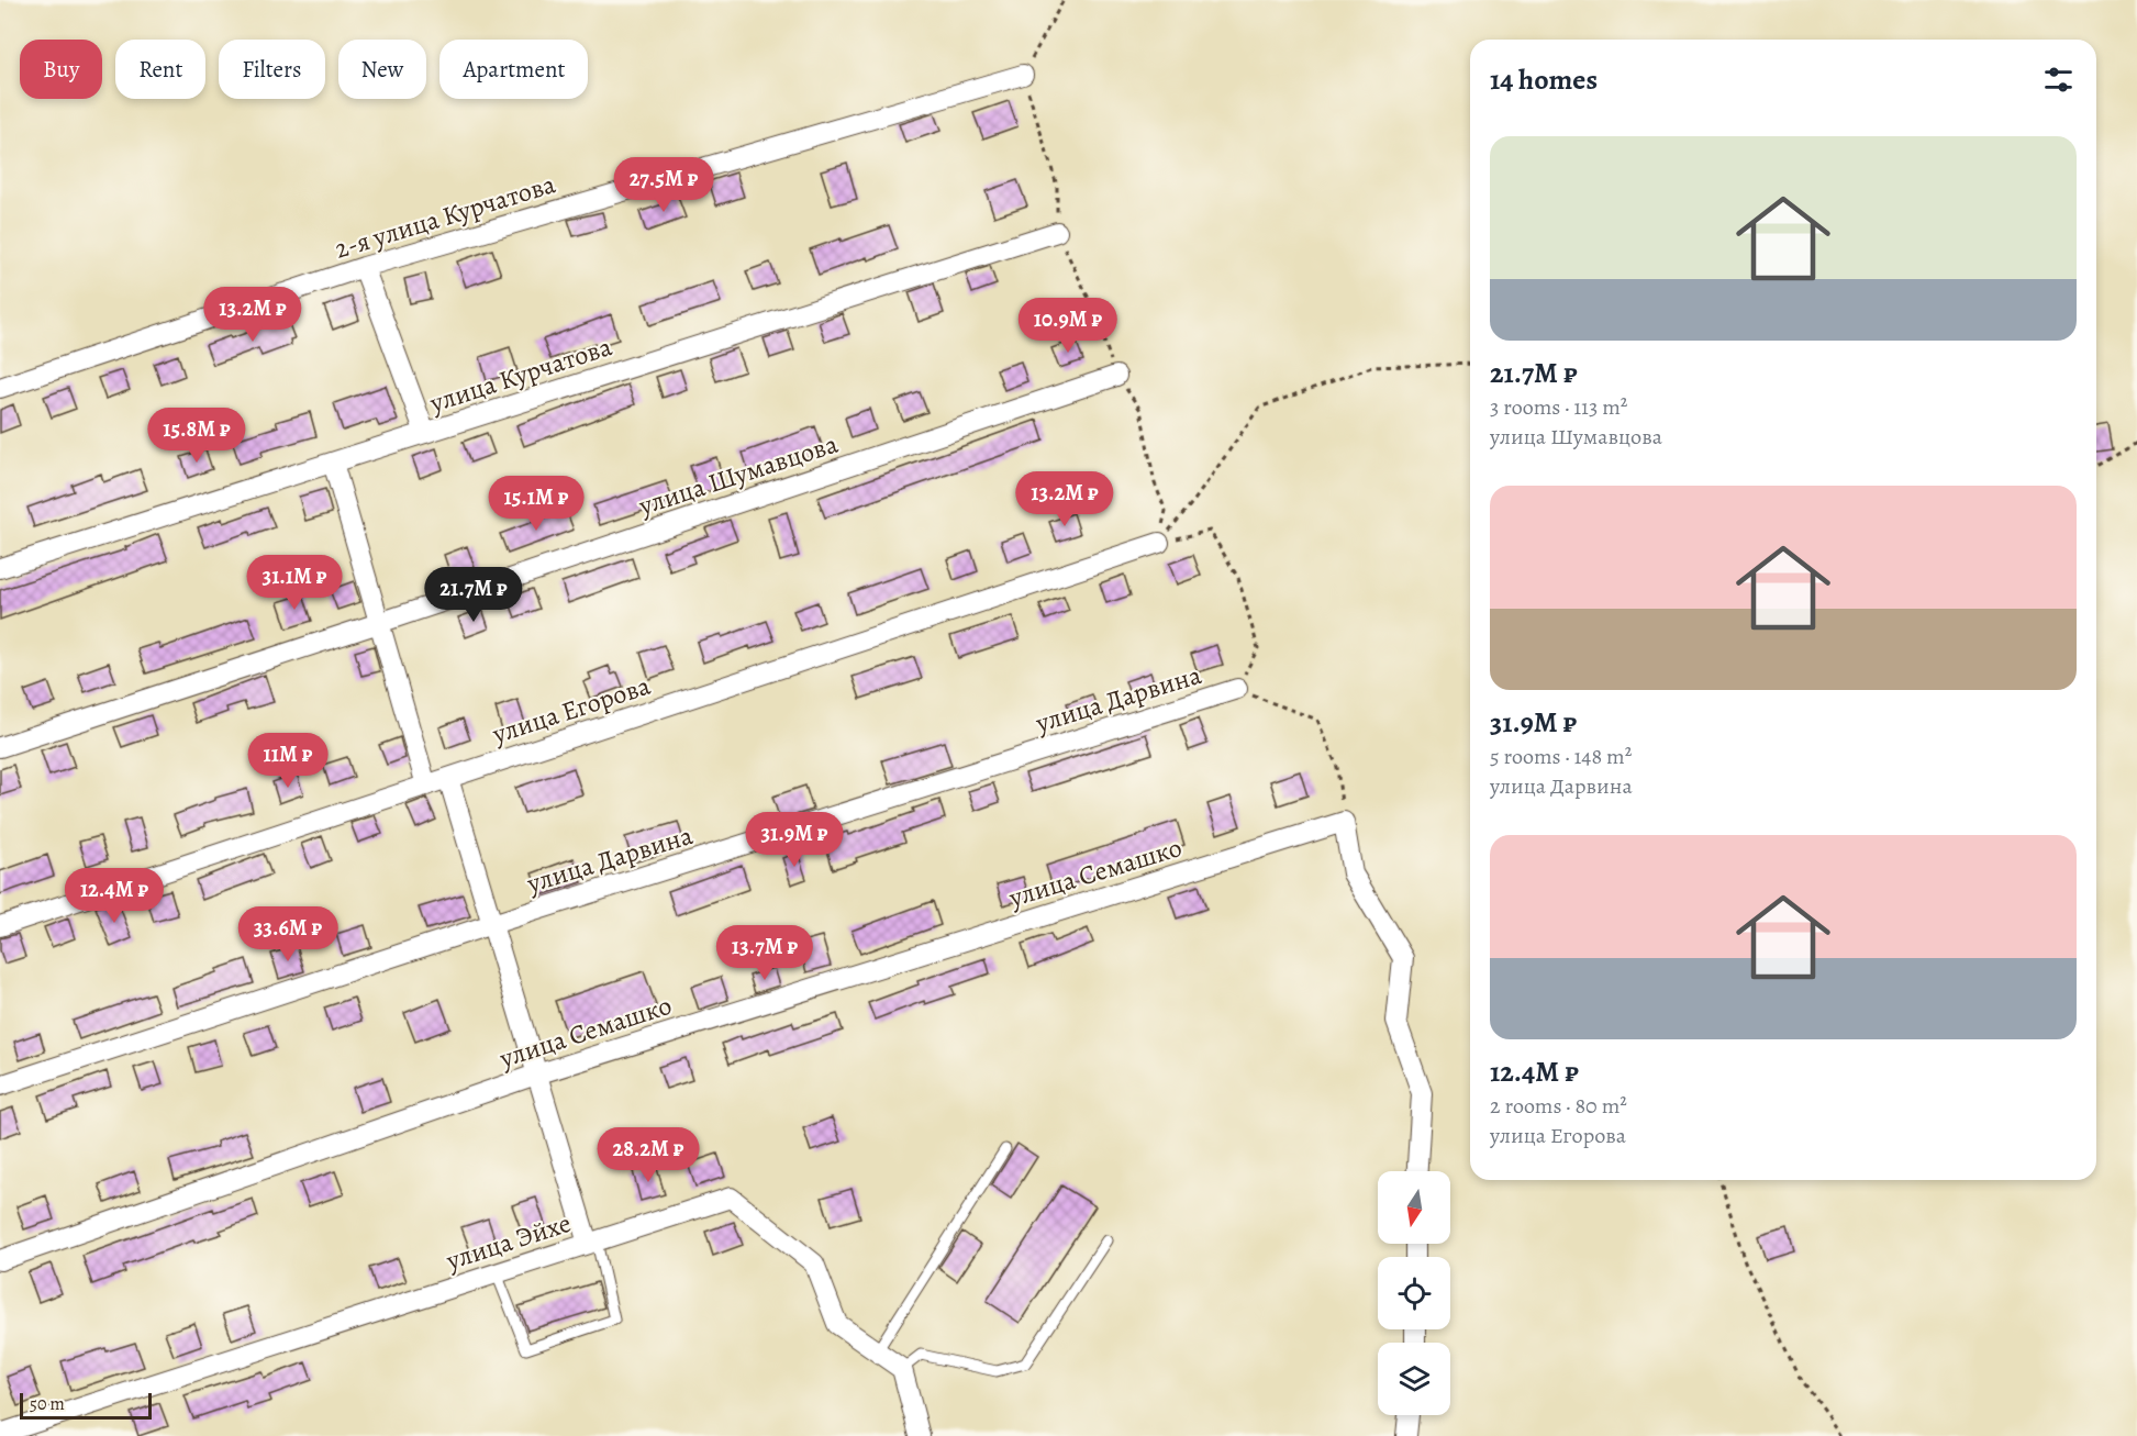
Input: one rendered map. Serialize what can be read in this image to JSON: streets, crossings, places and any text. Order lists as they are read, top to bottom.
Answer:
{
  "streets": {
    "street": [
      "2-я улица Курчатова",
      "улица Курчатова",
      "улица Шумавцова",
      "улица Дарвина",
      "улица Егорова",
      "улица Семашко",
      "улица Эйхе"
    ]
  },
  "scale_bar": "50 m",
  "north": "bottom",
  "page": {
    "chip": [
      "Buy",
      "Rent",
      "Filters",
      "New",
      "Apartment"
    ],
    "heading": "14 homes",
    "list": [
      {
        "name": "21.7M ₽",
        "note": "3 rooms · 113 m² · улица Шумавцова"
      },
      {
        "name": "31.9M ₽",
        "note": "5 rooms · 148 m² · улица Дарвина"
      },
      {
        "name": "12.4M ₽",
        "note": "2 rooms · 80 m² · улица Егорова"
      }
    ],
    "price": [
      "27.5M ₽",
      "13.2M ₽",
      "10.9M ₽",
      "15.8M ₽",
      "13.2M ₽",
      "15.1M ₽",
      "31.1M ₽",
      "21.7M ₽",
      "11M ₽",
      "31.9M ₽",
      "12.4M ₽",
      "33.6M ₽",
      "13.7M ₽",
      "28.2M ₽"
    ],
    "scale": "50 m"
  }
}
